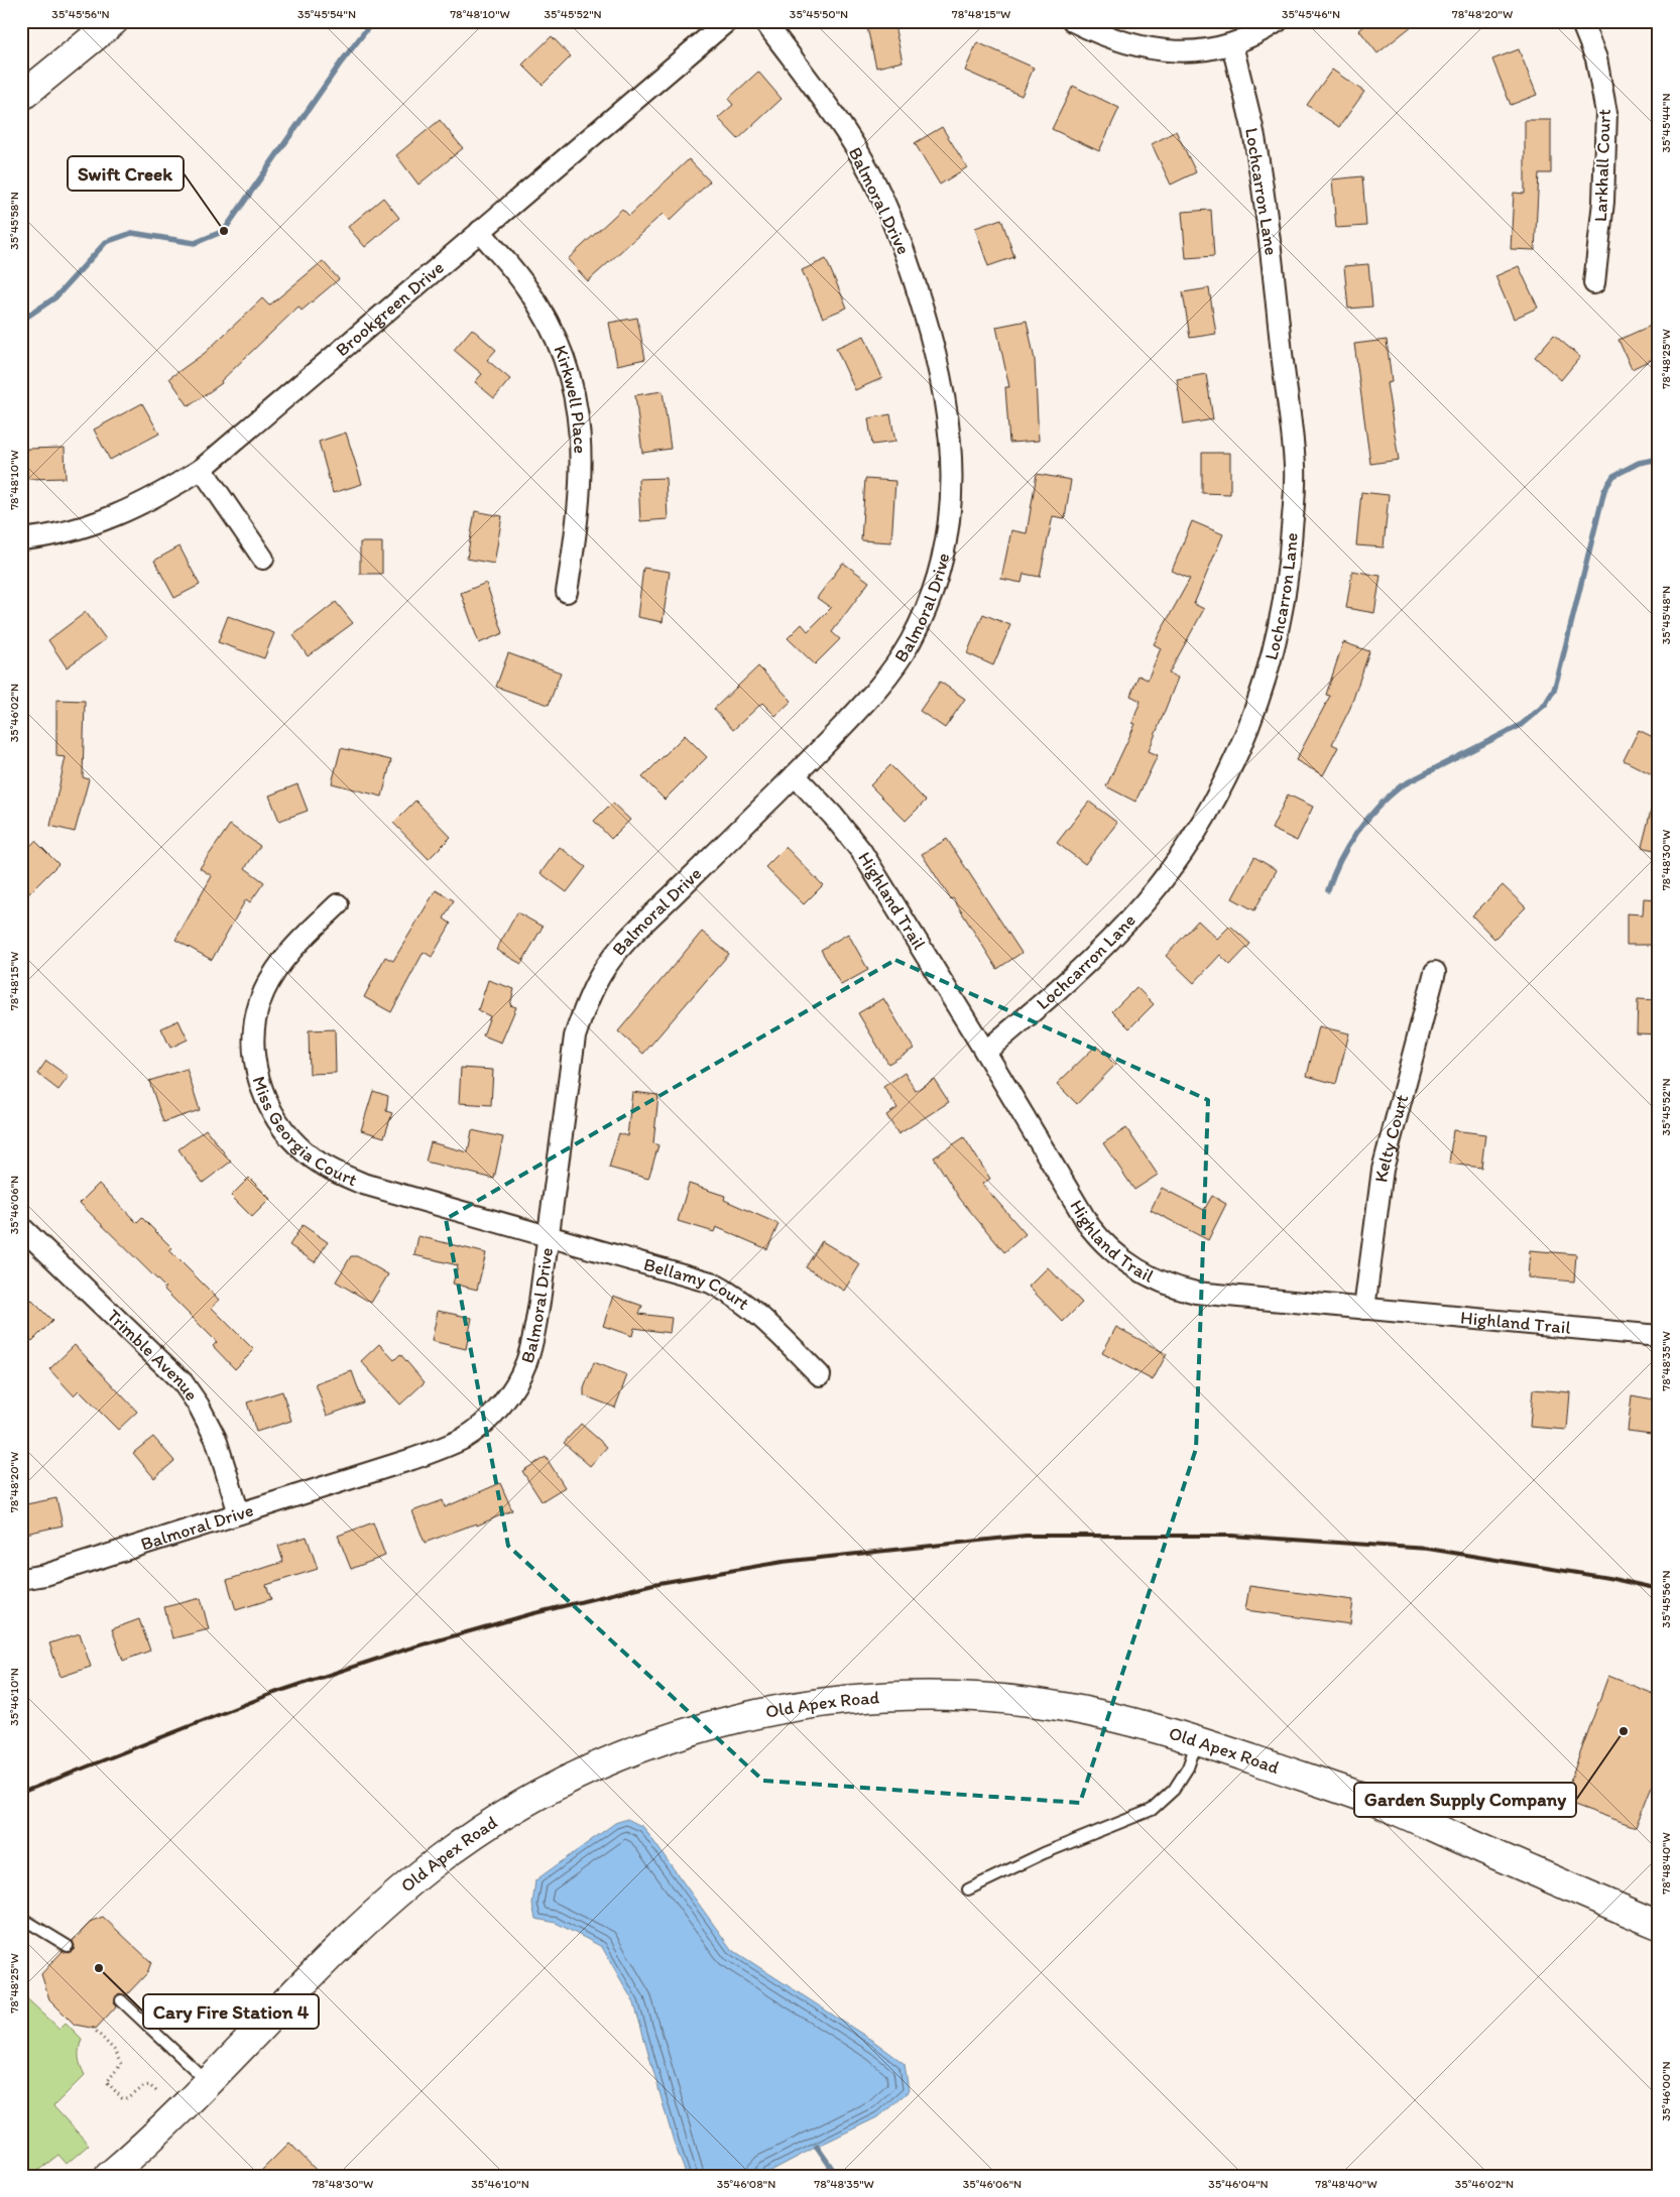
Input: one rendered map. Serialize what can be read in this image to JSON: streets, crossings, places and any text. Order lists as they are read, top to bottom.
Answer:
{
  "streets": {
    "main road": ["Old Apex Road"],
    "street": [
      "Larkhall Court",
      "Lochcarron Lane",
      "Balmoral Drive",
      "Brookgreen Drive",
      "Kirkwell Place",
      "Highland Trail",
      "Miss Georgia Court",
      "Kelty Court",
      "Bellamy Court",
      "Trimble Avenue"
    ]
  },
  "crossings": [
    ["Lochcarron Lane", "Highland Trail"],
    ["Balmoral Drive", "Highland Trail"],
    ["Balmoral Drive", "Miss Georgia Court"],
    ["Balmoral Drive", "Bellamy Court"],
    ["Balmoral Drive", "Trimble Avenue"],
    ["Brookgreen Drive", "Kirkwell Place"],
    ["Highland Trail", "Kelty Court"],
    ["Miss Georgia Court", "Bellamy Court"]
  ],
  "places": ["Swift Creek", "Garden Supply Company", "Cary Fire Station 4"],
  "coordinates": [
    "35°45'56\"N",
    "35°45'54\"N",
    "78°48'10\"W",
    "35°45'52\"N",
    "35°45'50\"N",
    "78°48'15\"W",
    "35°45'46\"N",
    "78°48'20\"W",
    "35°45'44\"N",
    "35°45'58\"N",
    "78°48'25\"W",
    "35°45'48\"N",
    "35°46'02\"N",
    "78°48'30\"W",
    "35°46'06\"N",
    "78°48'35\"W",
    "35°46'10\"N",
    "78°48'40\"W",
    "35°46'00\"N",
    "35°46'08\"N",
    "35°46'04\"N"
  ]
}
